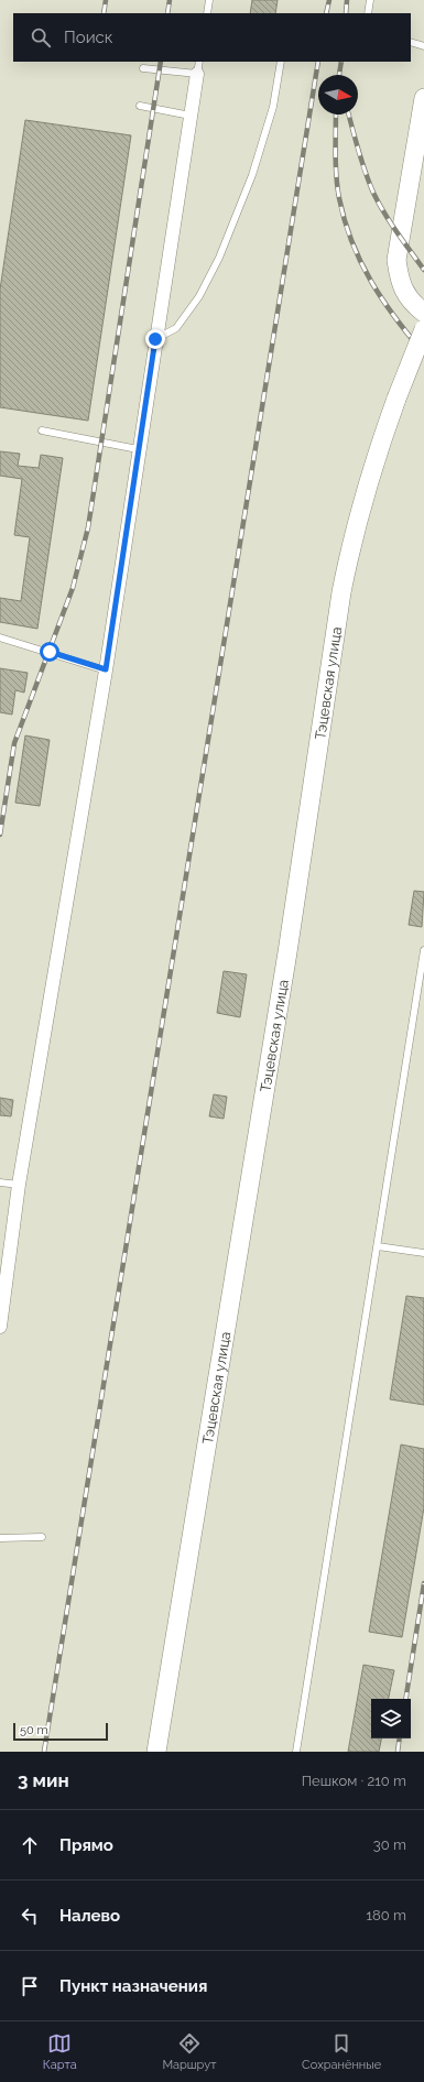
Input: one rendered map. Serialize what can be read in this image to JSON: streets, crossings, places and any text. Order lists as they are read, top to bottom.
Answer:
{
  "streets": {
    "street": ["Тэцевская улица"]
  },
  "scale_bar": "50 m",
  "north": "right",
  "page": {
    "search": "Поиск",
    "scale": "50 m",
    "heading": ["3 мин", "Пешком · 210 m"],
    "list": [
      ["Прямо", "30 m"],
      ["Налево", "180 m"],
      "Пункт назначения"
    ],
    "nav": ["Карта", "Маршрут", "Сохранённые"]
  }
}
